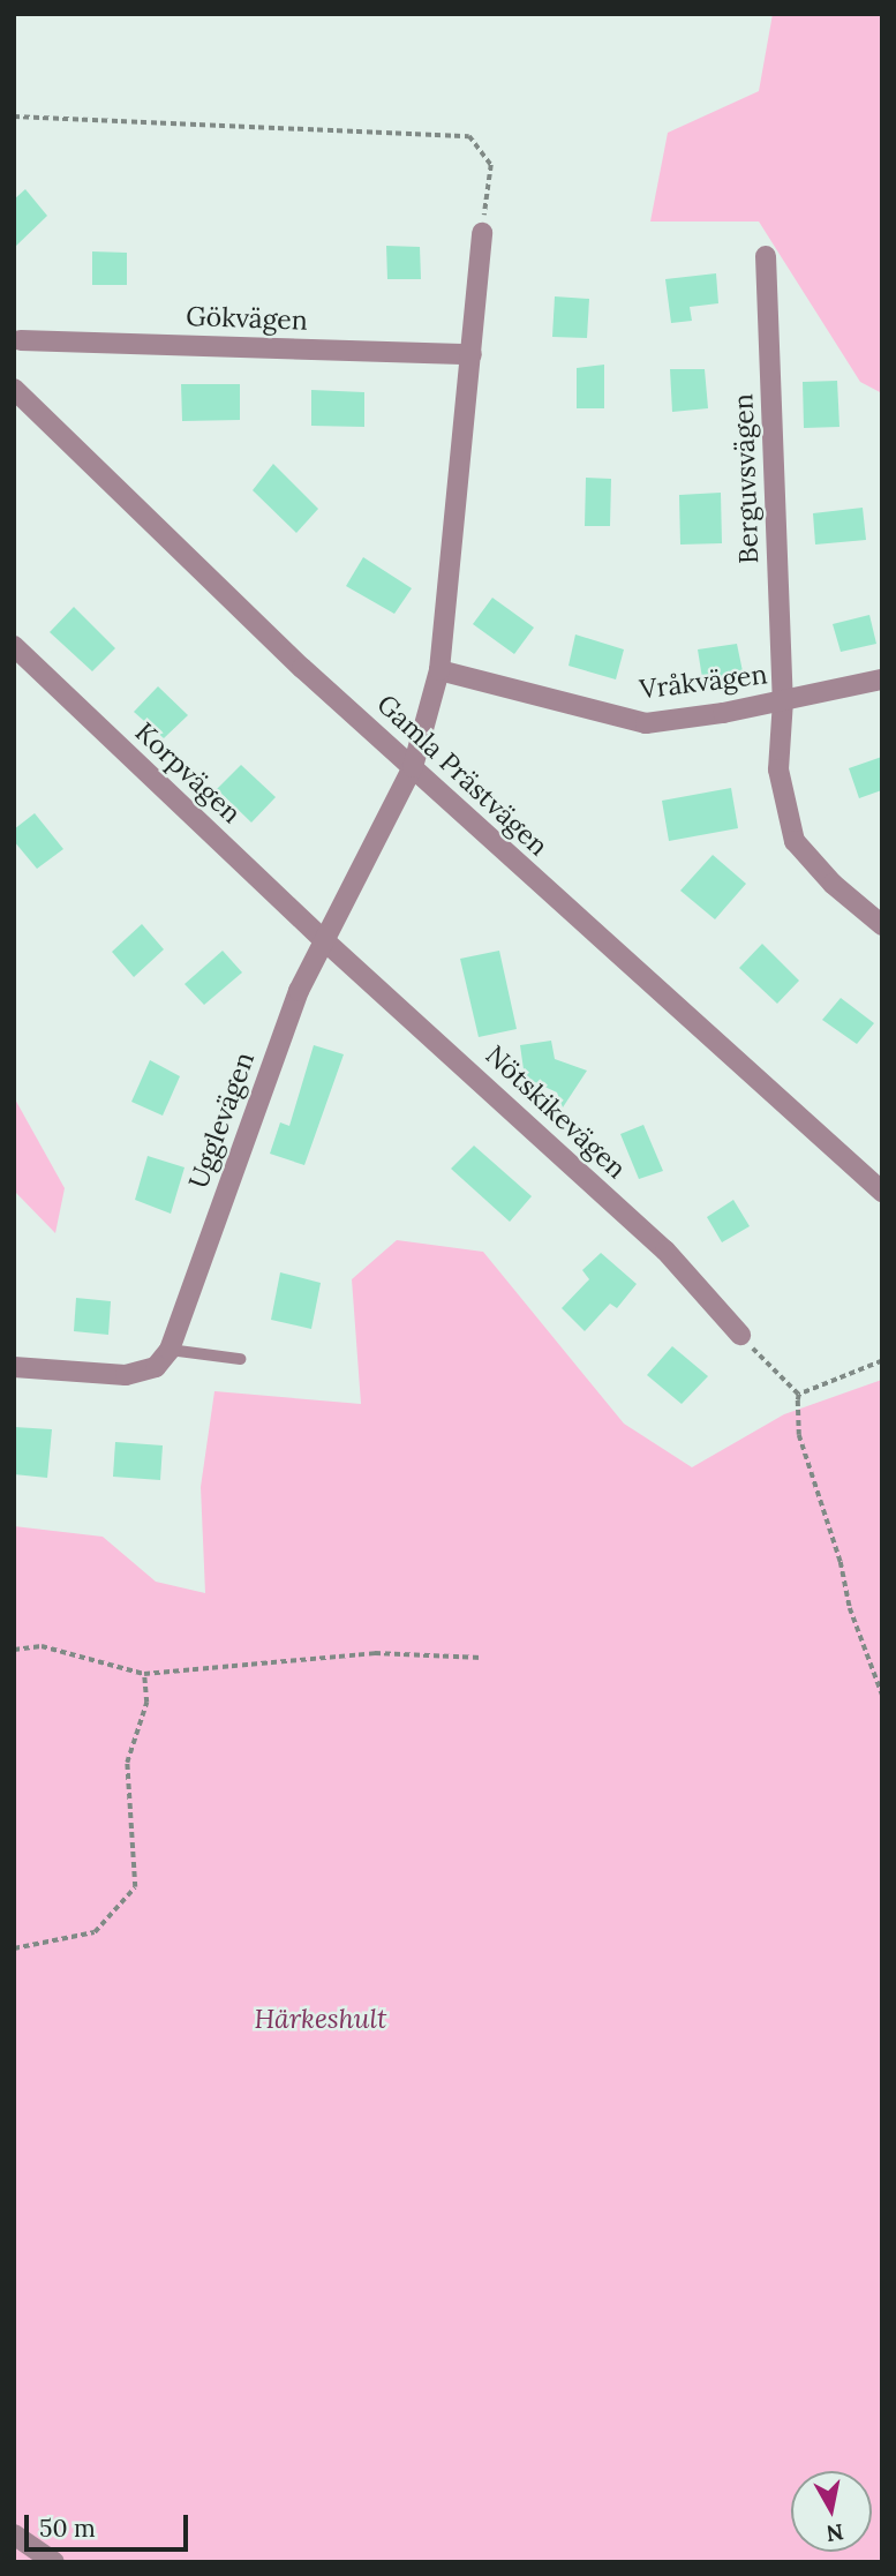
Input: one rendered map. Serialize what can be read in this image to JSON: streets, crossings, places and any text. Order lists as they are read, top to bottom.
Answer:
{
  "streets": {
    "street": [
      "Gökvägen",
      "Berguvsvägen",
      "Vråkvägen",
      "Korpvägen",
      "Gamla Prästvägen",
      "Nötskikevägen",
      "Ugglevägen"
    ]
  },
  "crossings": [
    ["Berguvsvägen", "Vråkvägen"],
    ["Korpvägen", "Nötskikevägen"],
    ["Korpvägen", "Ugglevägen"],
    ["Gamla Prästvägen", "Ugglevägen"],
    ["Nötskikevägen", "Ugglevägen"]
  ],
  "parks": ["Härkeshult"],
  "scale_bar": "50 m",
  "north": "bottom"
}
